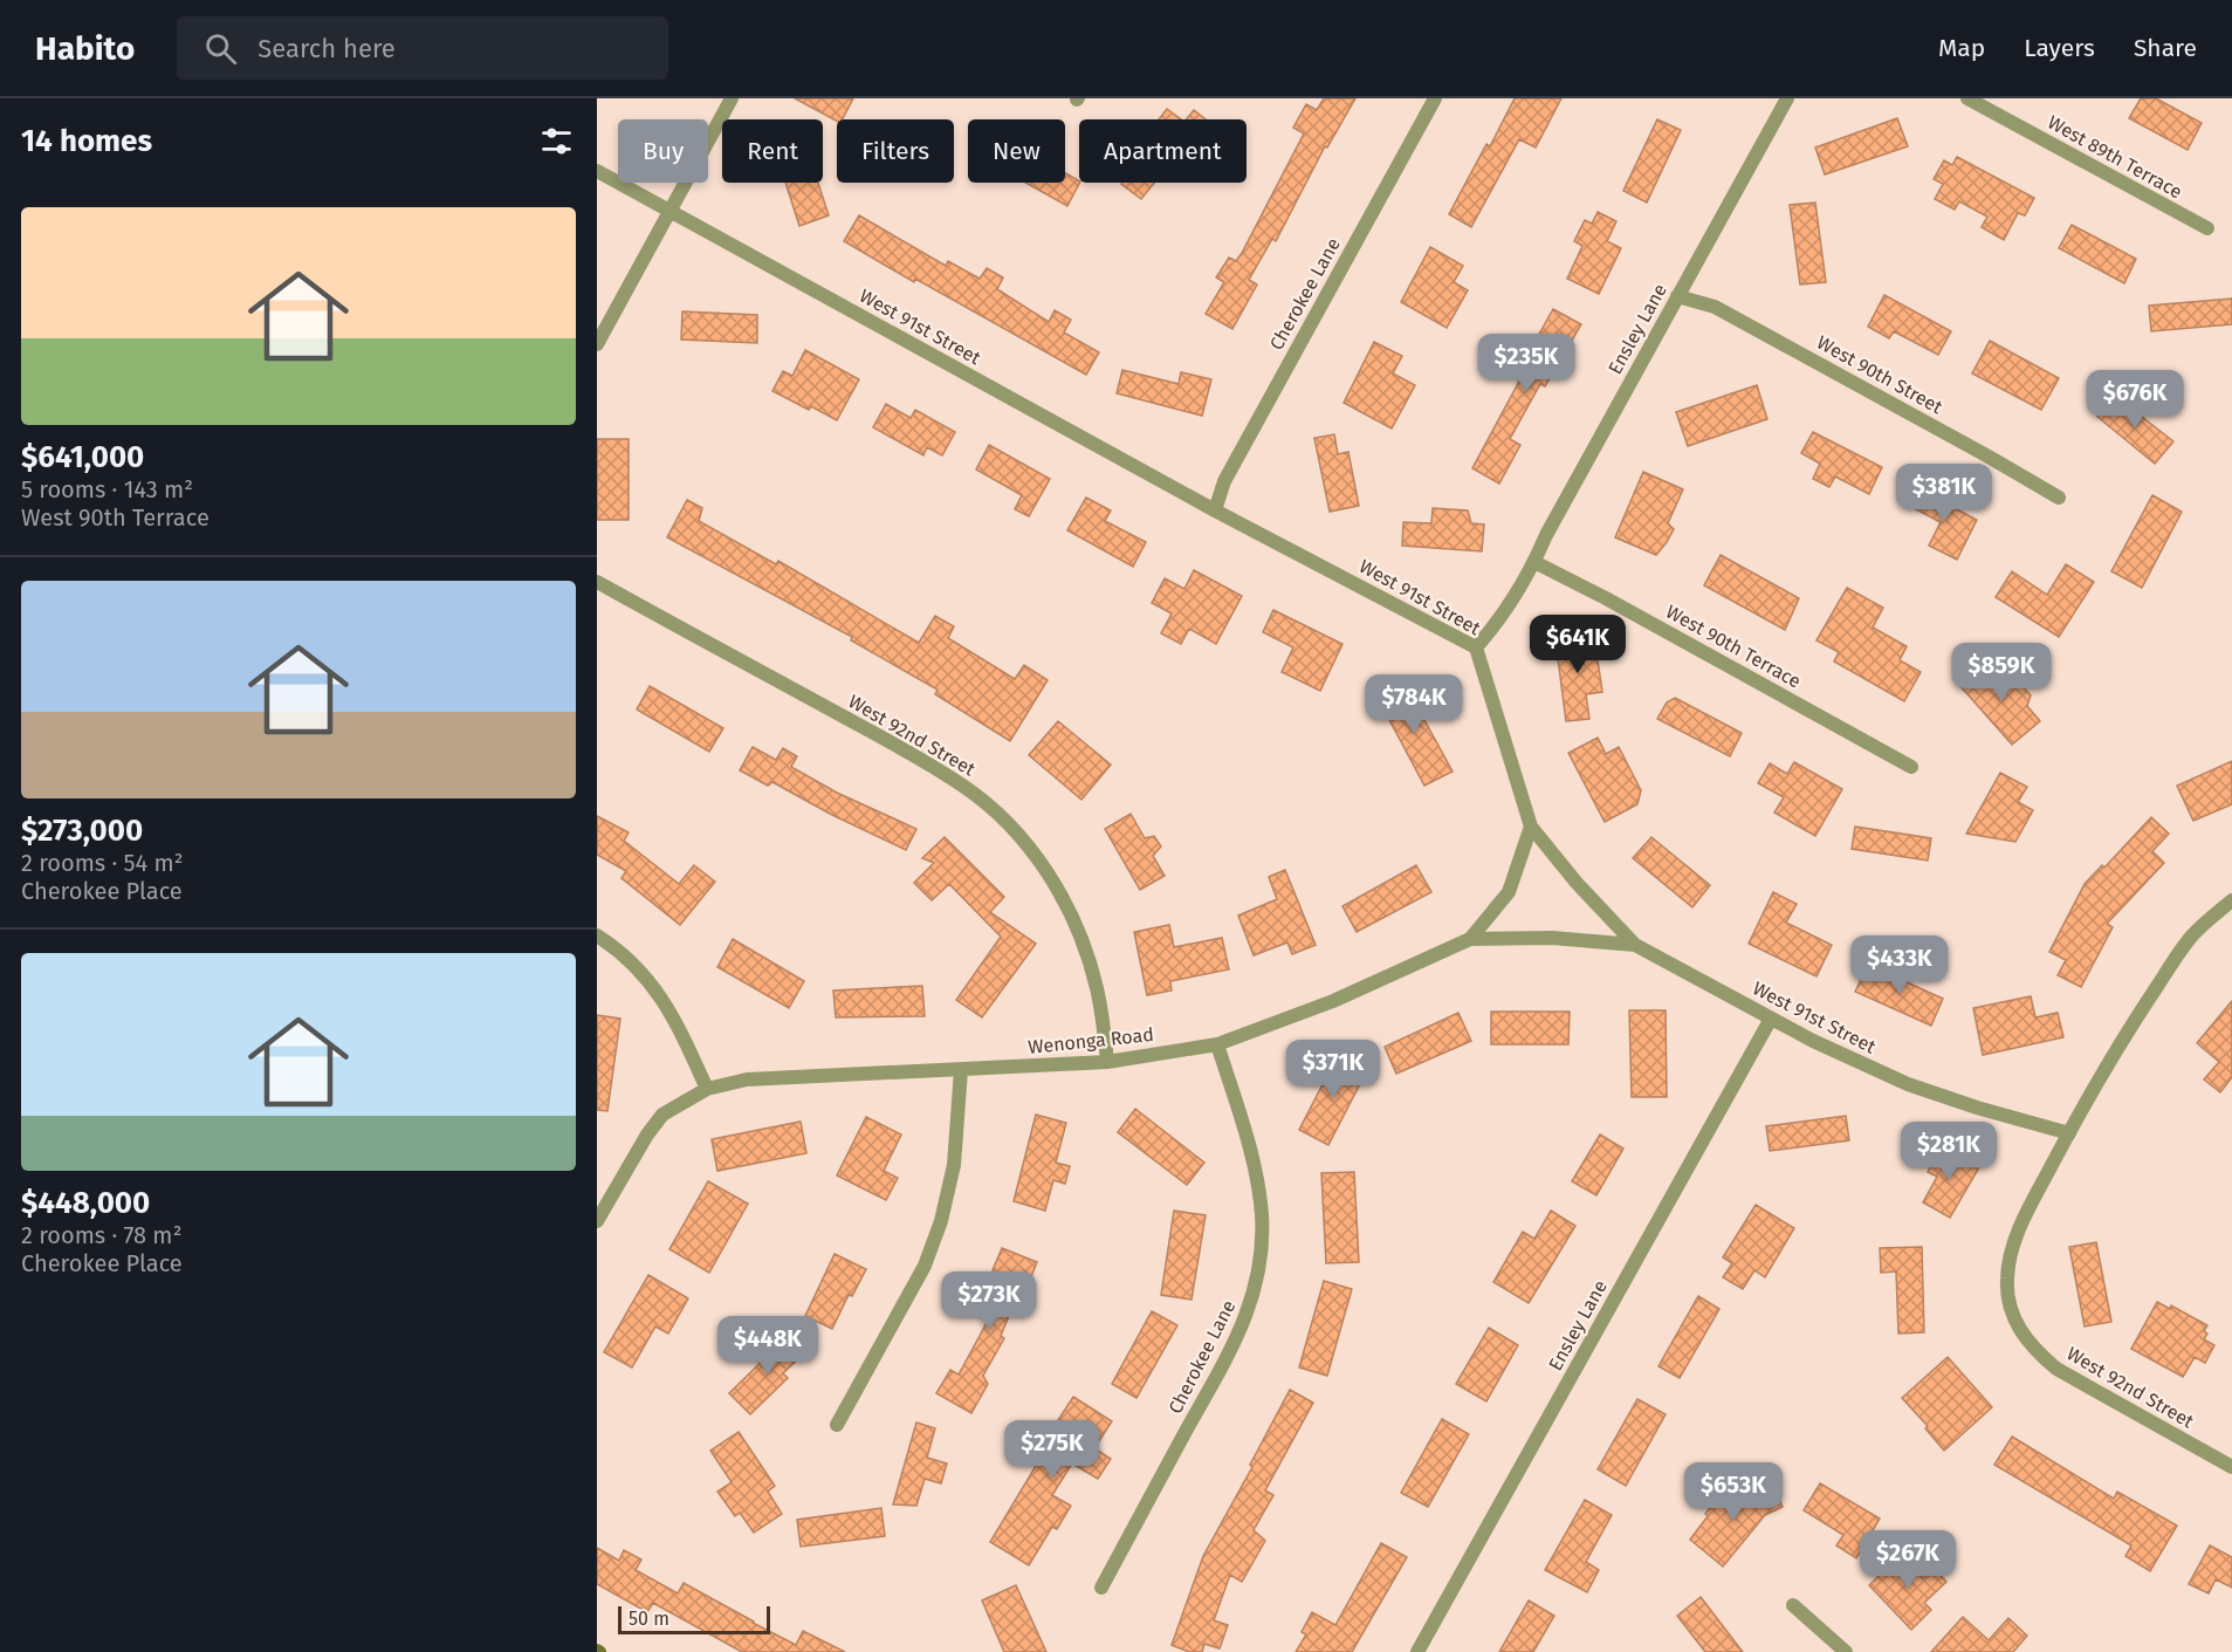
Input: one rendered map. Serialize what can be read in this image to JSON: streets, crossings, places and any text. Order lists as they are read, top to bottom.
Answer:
{
  "streets": {
    "street": [
      "West 89th Terrace",
      "Cherokee Lane",
      "West 91st Street",
      "Ensley Lane",
      "West 90th Street",
      "West 90th Terrace",
      "West 92nd Street",
      "Wenonga Road"
    ]
  },
  "crossings": [
    ["Cherokee Lane", "West 91st Street"],
    ["Cherokee Lane", "Wenonga Road"],
    ["West 91st Street", "Ensley Lane"],
    ["West 91st Street", "West 92nd Street"],
    ["West 91st Street", "Wenonga Road"],
    ["Ensley Lane", "West 90th Street"],
    ["Ensley Lane", "West 90th Terrace"],
    ["West 92nd Street", "Wenonga Road"]
  ],
  "scale_bar": "50 m",
  "page": {
    "header": "Habito",
    "search": "Search here",
    "nav": ["Map", "Layers", "Share"],
    "heading": "14 homes",
    "chip": [
      "Buy",
      "Rent",
      "Filters",
      "New",
      "Apartment"
    ],
    "list": [
      {
        "name": "$641,000",
        "note": "5 rooms · 143 m² · West 90th Terrace"
      },
      {
        "name": "$273,000",
        "note": "2 rooms · 54 m² · Cherokee Place"
      },
      {
        "name": "$448,000",
        "note": "2 rooms · 78 m² · Cherokee Place"
      }
    ],
    "price": [
      "$235K",
      "$676K",
      "$381K",
      "$641K",
      "$859K",
      "$784K",
      "$433K",
      "$371K",
      "$281K",
      "$273K",
      "$448K",
      "$275K",
      "$653K",
      "$267K"
    ],
    "scale": "50 m"
  }
}
